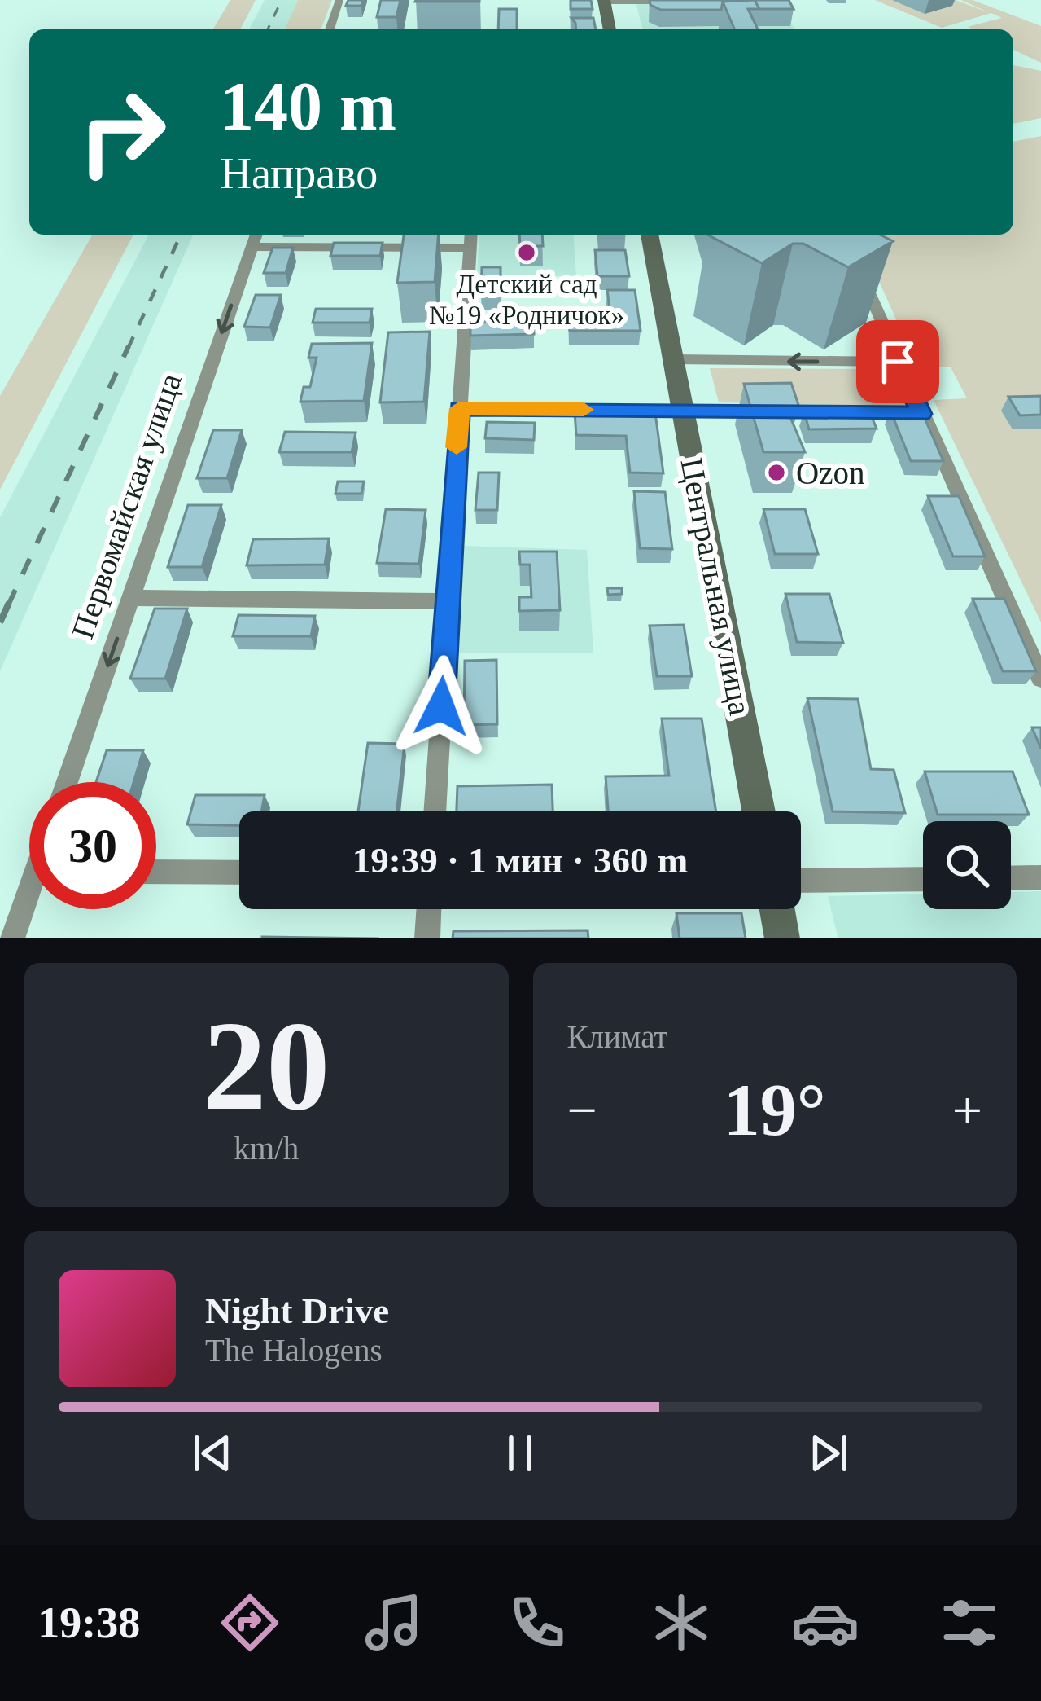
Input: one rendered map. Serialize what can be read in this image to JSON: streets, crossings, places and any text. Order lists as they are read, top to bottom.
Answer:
{
  "streets": {
    "main road": ["Центральная улица"],
    "street": ["Первомайская улица"]
  },
  "one_way": ["Первомайская улица"],
  "places": ["Детский сад №19 «Родничок»", "Ozon"],
  "page": {
    "turn": ["140 m", "Направо"],
    "limit": "30",
    "trip": "19:39 · 1 мин · 360 m",
    "tile": [
      ["20", "km/h"],
      "Климат"
    ],
    "heat": ["−", "19°", "+"],
    "song": ["Night Drive", "The Halogens"],
    "tabs": "19:38"
  }
}
